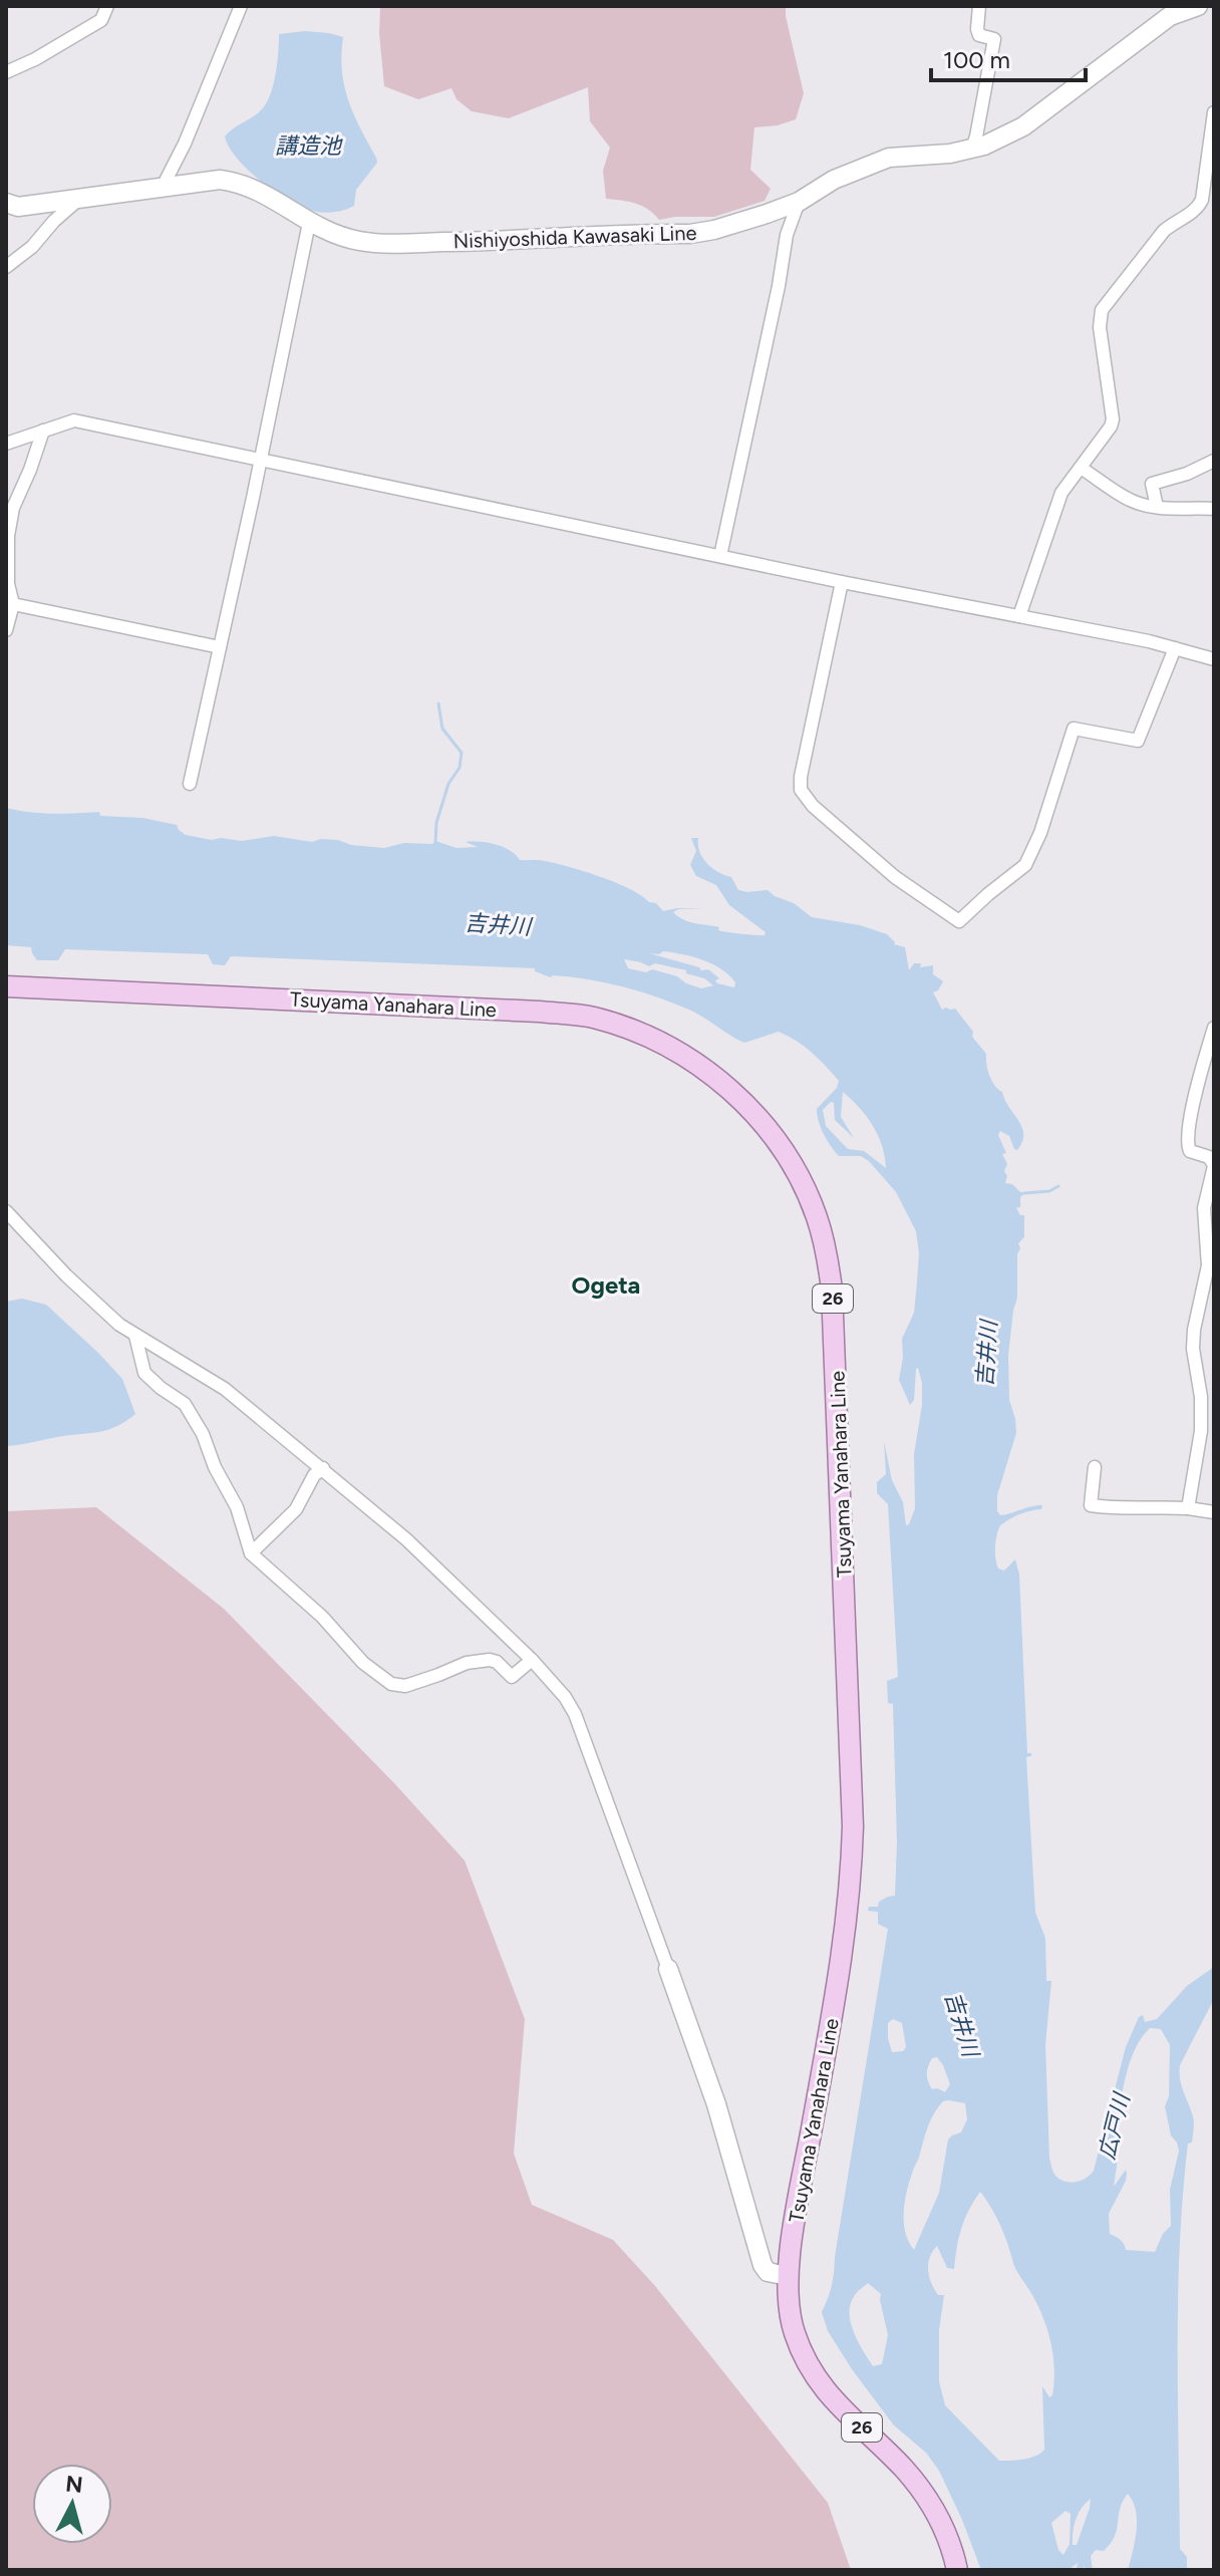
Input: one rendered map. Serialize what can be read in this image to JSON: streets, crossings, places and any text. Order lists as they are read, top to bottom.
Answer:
{
  "streets": {
    "main road": ["Nishiyoshida Kawasaki Line", "Tsuyama Yanahara Line", "26"]
  },
  "districts": ["Ogeta"],
  "water": ["講造池", "吉井川", "広戸川"],
  "scale_bar": "100 m",
  "north": "top"
}
